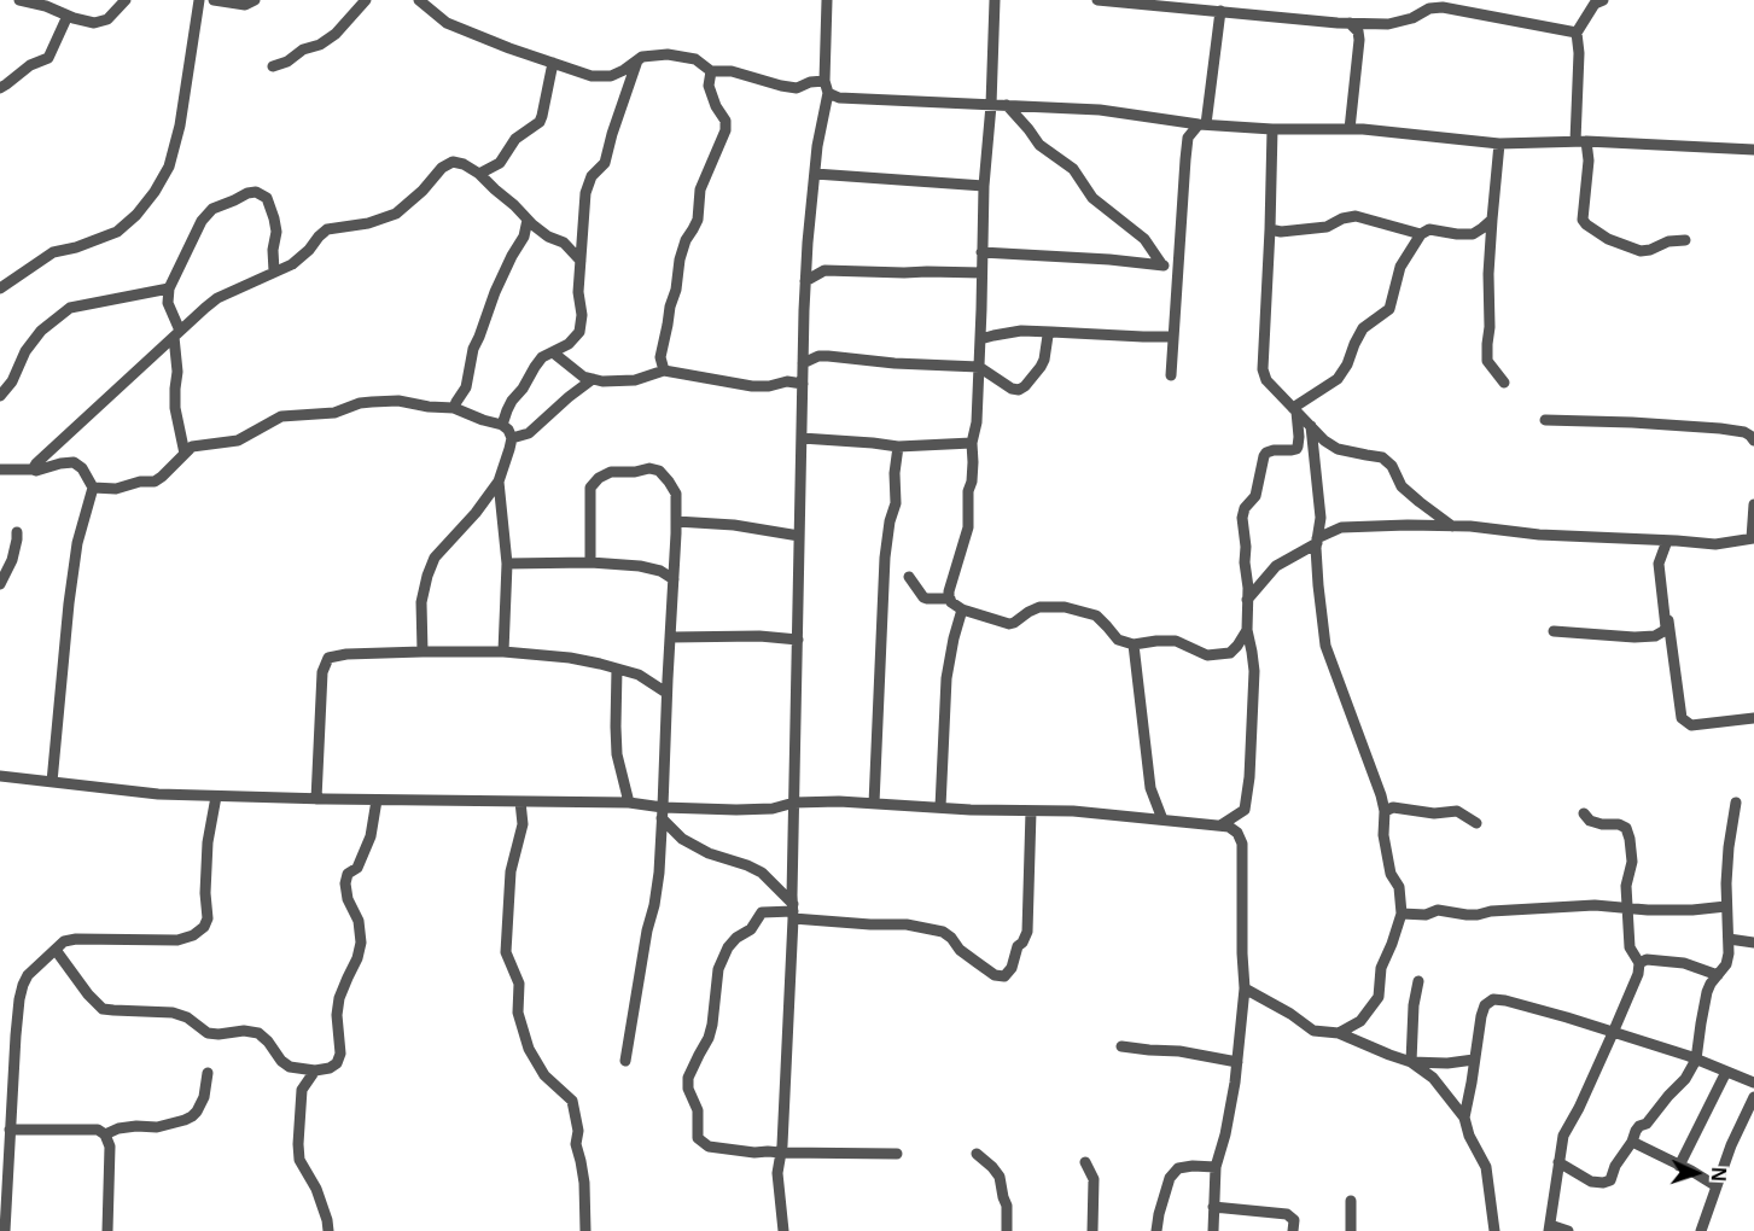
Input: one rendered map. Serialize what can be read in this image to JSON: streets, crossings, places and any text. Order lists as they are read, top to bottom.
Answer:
{
  "north": "right"
}
